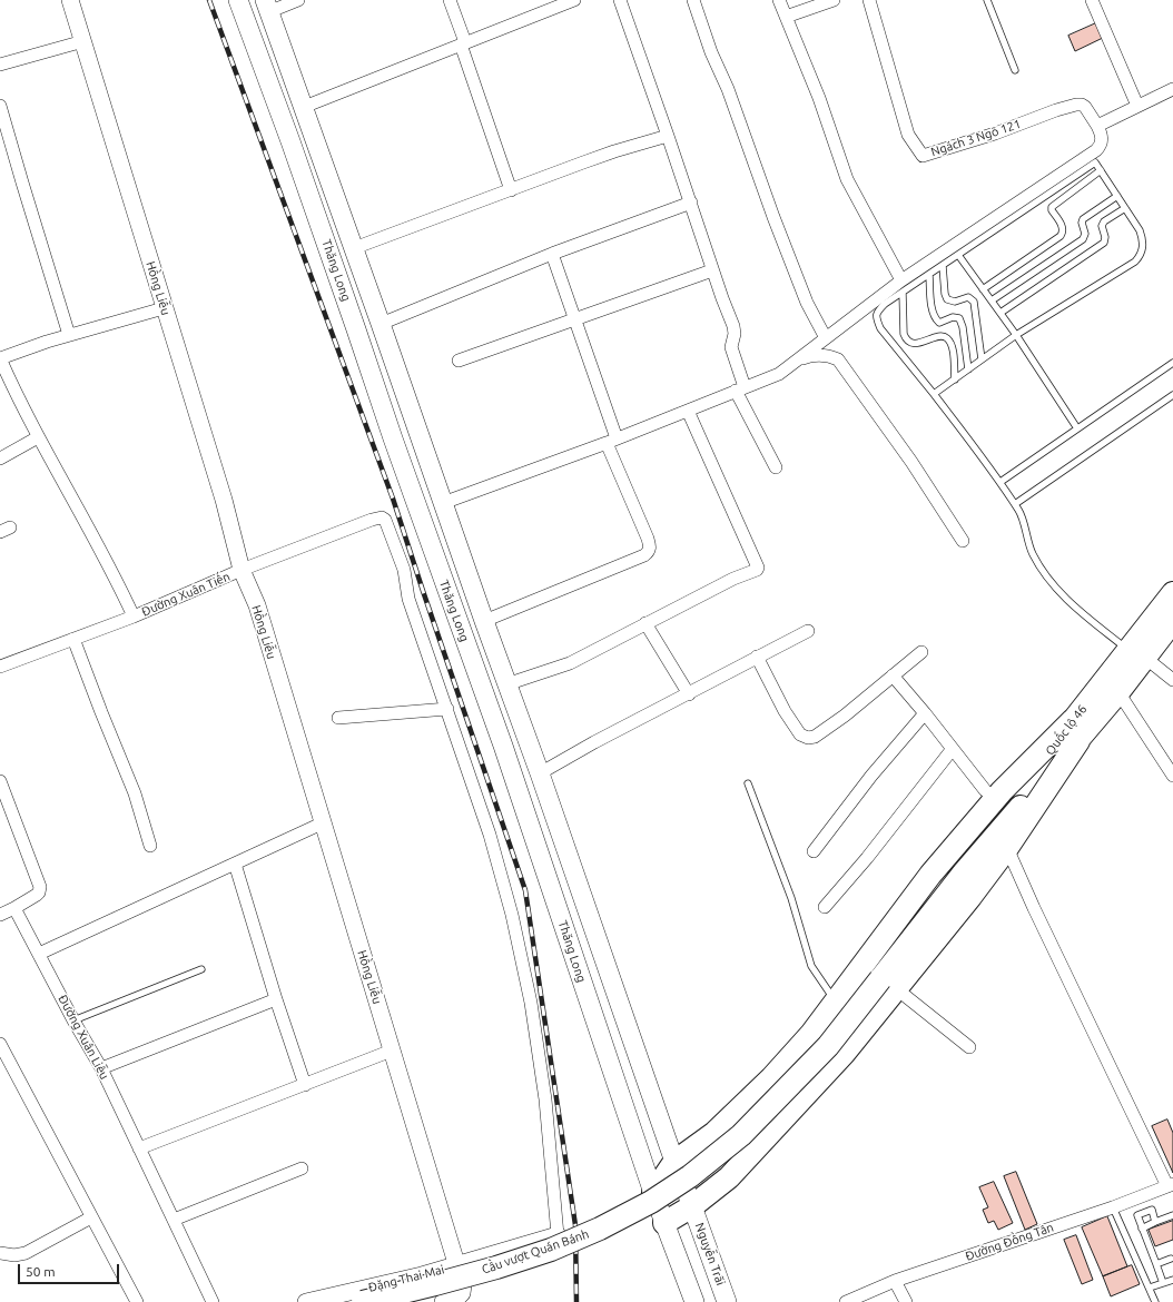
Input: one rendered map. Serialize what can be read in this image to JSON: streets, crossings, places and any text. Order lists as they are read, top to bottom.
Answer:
{
  "streets": {
    "highway": ["Quốc lộ 46", "Cầu vượt Quán Bánh"],
    "main road": ["Thăng Long", "Nguyễn Trãi"],
    "street": [
      "Ngách 3 Ngõ 121",
      "Hồng Liễu",
      "Đường Xuân Tiến",
      "Đường Xuân Liễu",
      "Đường Đồng Tân",
      "Đặng Thai Mai"
    ]
  },
  "crossings": [
    ["Thăng Long", "Nguyễn Trãi"],
    ["Hồng Liễu", "Đường Xuân Tiến"],
    ["Hồng Liễu", "Đặng Thai Mai"],
    ["Quốc lộ 46", "Cầu vượt Quán Bánh"],
    ["Cầu vượt Quán Bánh", "Đặng Thai Mai"]
  ],
  "scale_bar": "50 m"
}
